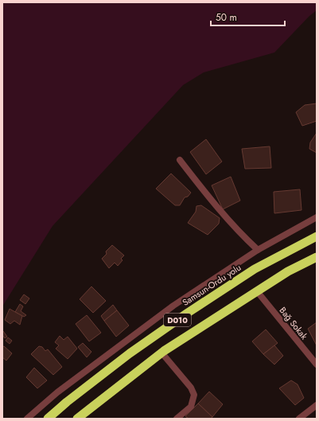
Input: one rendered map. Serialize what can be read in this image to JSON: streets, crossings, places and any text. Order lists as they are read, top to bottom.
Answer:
{
  "streets": {
    "highway": ["Samsun-Ordu yolu", "D010"],
    "street": ["Bağ Sokak"]
  },
  "crossings": [
    ["D010", "Bağ Sokak"]
  ],
  "scale_bar": "50 m"
}
